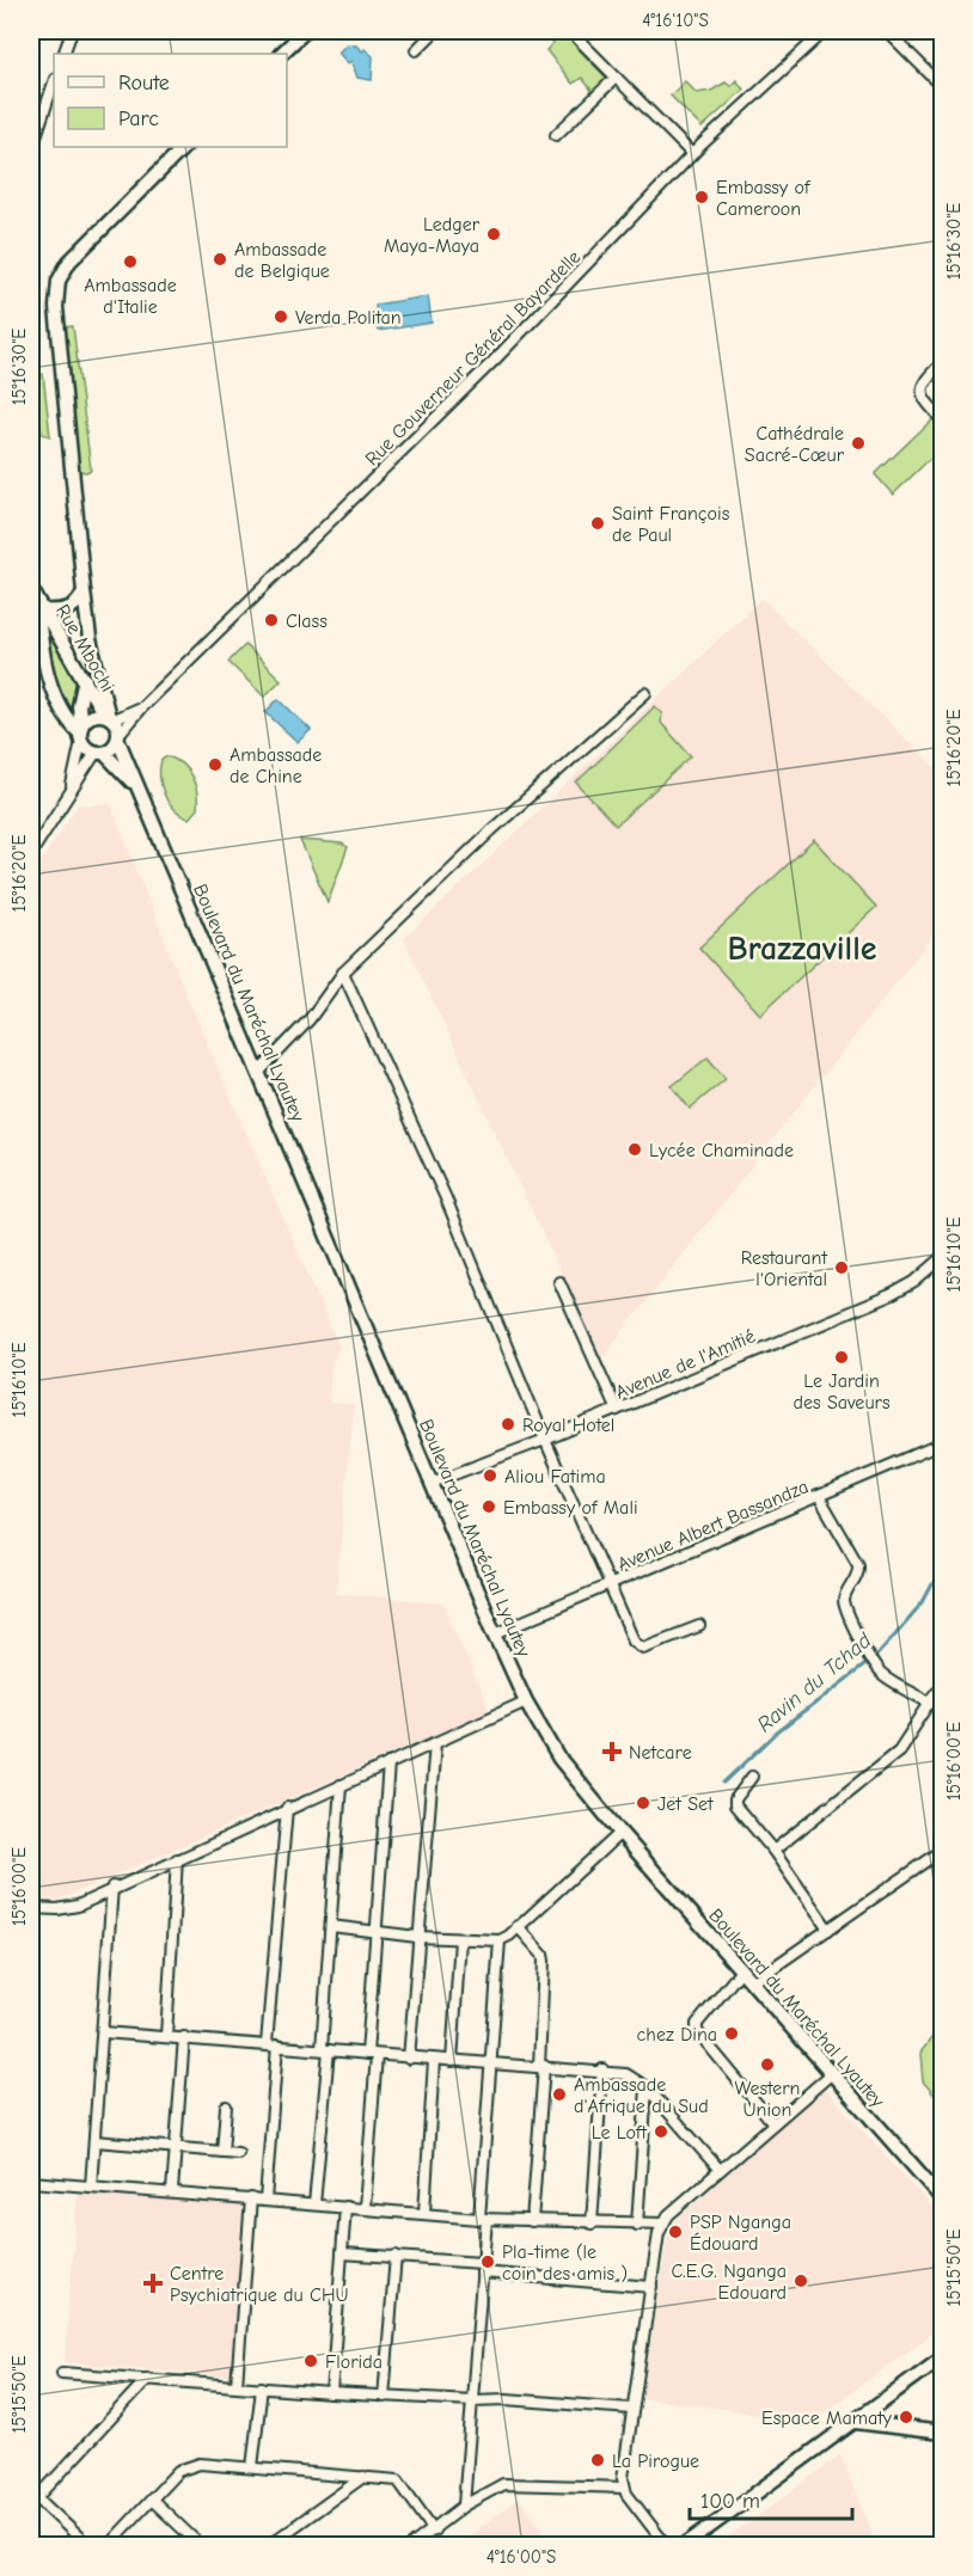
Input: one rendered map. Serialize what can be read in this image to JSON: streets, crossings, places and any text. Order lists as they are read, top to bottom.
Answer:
{
  "streets": {
    "main road": ["Rue Mbochi", "Boulevard du Maréchal Lyautey"],
    "street": ["Rue Gouverneur Général Bayardelle", "Avenue de l'Amitié", "Avenue Albert Bassandza"]
  },
  "crossings": [
    ["Rue Gouverneur Général Bayardelle", "Rue Mbochi"],
    ["Rue Gouverneur Général Bayardelle", "Boulevard du Maréchal Lyautey"],
    ["Rue Mbochi", "Boulevard du Maréchal Lyautey"],
    ["Boulevard du Maréchal Lyautey", "Avenue de l'Amitié"],
    ["Boulevard du Maréchal Lyautey", "Avenue Albert Bassandza"]
  ],
  "districts": ["Brazzaville"],
  "water": ["Ravin du Tchad"],
  "places": {
    "other": [
      "Embassy of Cameroon",
      "Ledger Maya-Maya",
      "Ambassade de Belgique",
      "Ambassade d'Italie",
      "Verda Politan",
      "Cathédrale Sacré-Cœur",
      "Saint François de Paul",
      "Class",
      "Ambassade de Chine",
      "Lycée Chaminade",
      "Restaurant l'Oriental",
      "Le Jardin des Saveurs",
      "Royal Hotel",
      "Aliou Fatima",
      "Embassy of Mali",
      "Jet Set",
      "chez Dina",
      "Western Union",
      "Ambassade d'Afrique du Sud",
      "Le Loft",
      "PSP Nganga Édouard",
      "Pla-time (le coin des amis )",
      "C.E.G. Nganga Edouard",
      "Florida",
      "Espace Mamaty",
      "La Pirogue"
    ],
    "health": ["Netcare", "Centre Psychiatrique du CHU"]
  },
  "legend": ["Route", "Parc"],
  "scale_bar": "100 m",
  "coordinates": [
    "4°16'10\"S",
    "15°16'30\"E",
    "15°16'20\"E",
    "15°16'10\"E",
    "15°16'00\"E",
    "15°15'50\"E",
    "4°16'00\"S"
  ]
}
